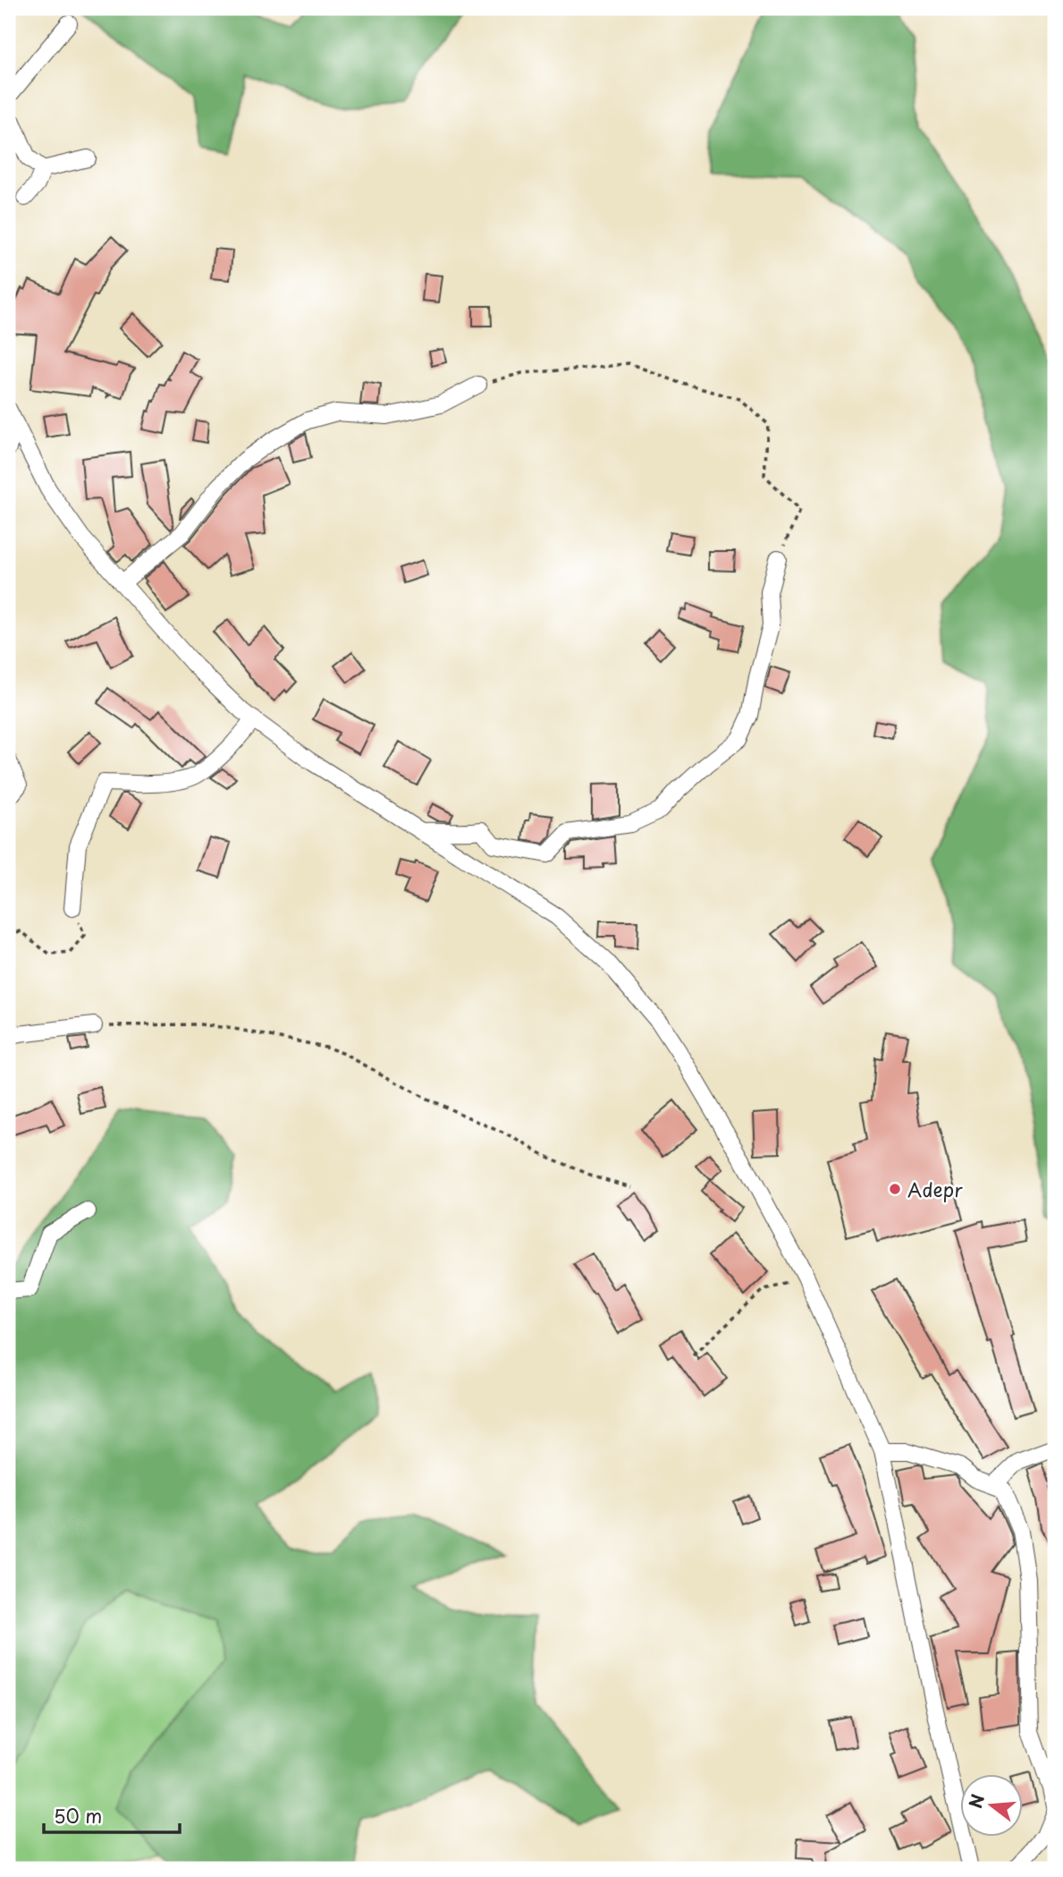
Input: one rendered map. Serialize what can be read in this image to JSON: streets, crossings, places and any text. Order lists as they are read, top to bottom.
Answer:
{
  "places": ["Adepr"],
  "scale_bar": "50 m",
  "north": "left"
}
